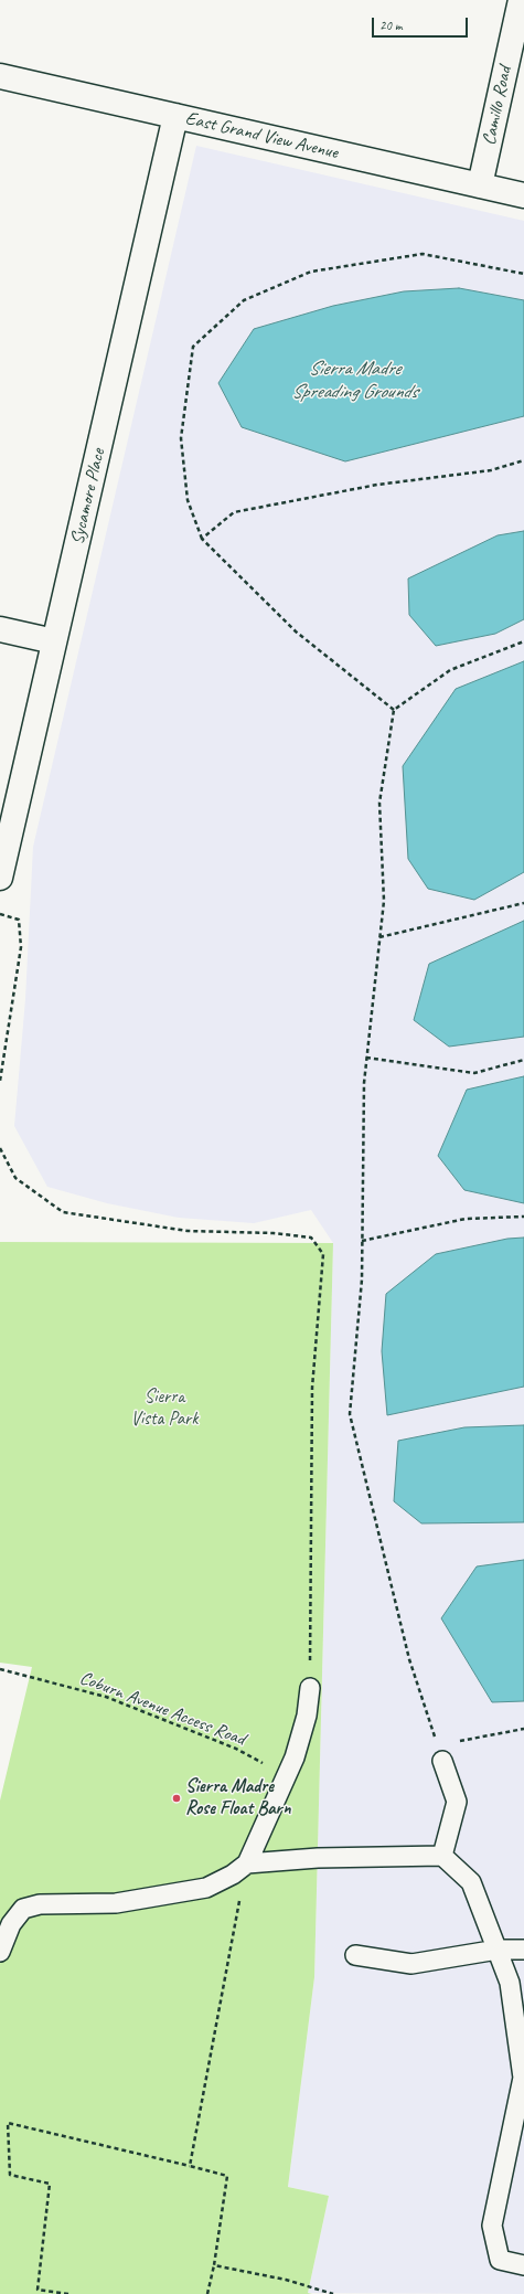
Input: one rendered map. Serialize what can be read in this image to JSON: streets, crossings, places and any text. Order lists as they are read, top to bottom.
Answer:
{
  "streets": {
    "street": ["Camillo Road", "East Grand View Avenue", "Sycamore Place"],
    "path": ["Coburn Avenue Access Road"]
  },
  "crossings": [
    ["Camillo Road", "East Grand View Avenue"],
    ["East Grand View Avenue", "Sycamore Place"]
  ],
  "water": ["Sierra Madre Spreading Grounds"],
  "parks": ["Sierra Vista Park"],
  "places": ["Sierra Madre Rose Float Barn"],
  "scale_bar": "20 m"
}
